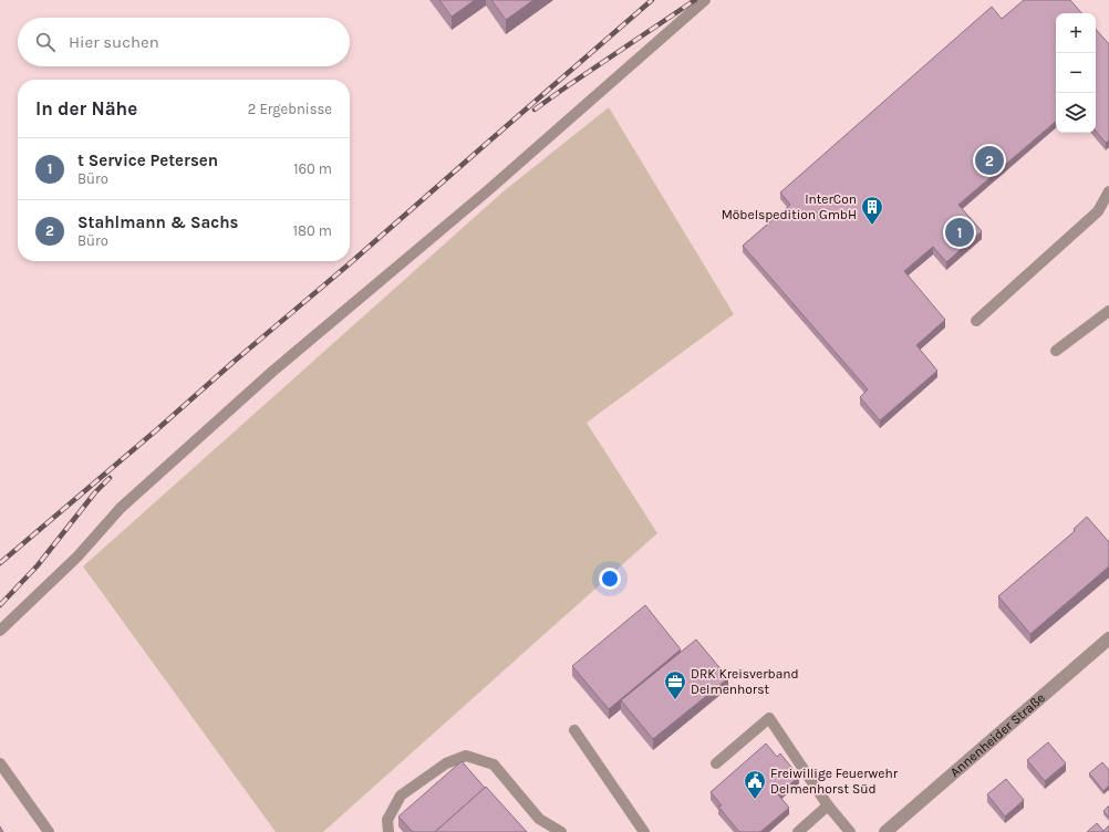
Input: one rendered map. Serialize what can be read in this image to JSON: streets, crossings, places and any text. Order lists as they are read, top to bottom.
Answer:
{
  "streets": {
    "street": ["Annenheider Straße"]
  },
  "places": {
    "building": ["InterCon Möbelspedition GmbH"],
    "office": ["DRK Kreisverband Delmenhorst"],
    "public building": ["Freiwillige Feuerwehr Delmenhorst Süd"]
  },
  "page": {
    "map_buttons": ["+", "−"],
    "search": "Hier suchen",
    "heading": ["In der Nähe", "2 Ergebnisse"],
    "list": [
      {
        "mark": "1",
        "name": "t Service Petersen",
        "note": "Büro",
        "value": "160 m"
      },
      {
        "mark": "2",
        "name": "Stahlmann & Sachs",
        "note": "Büro",
        "value": "180 m"
      }
    ],
    "pins": ["2", "1"]
  }
}
